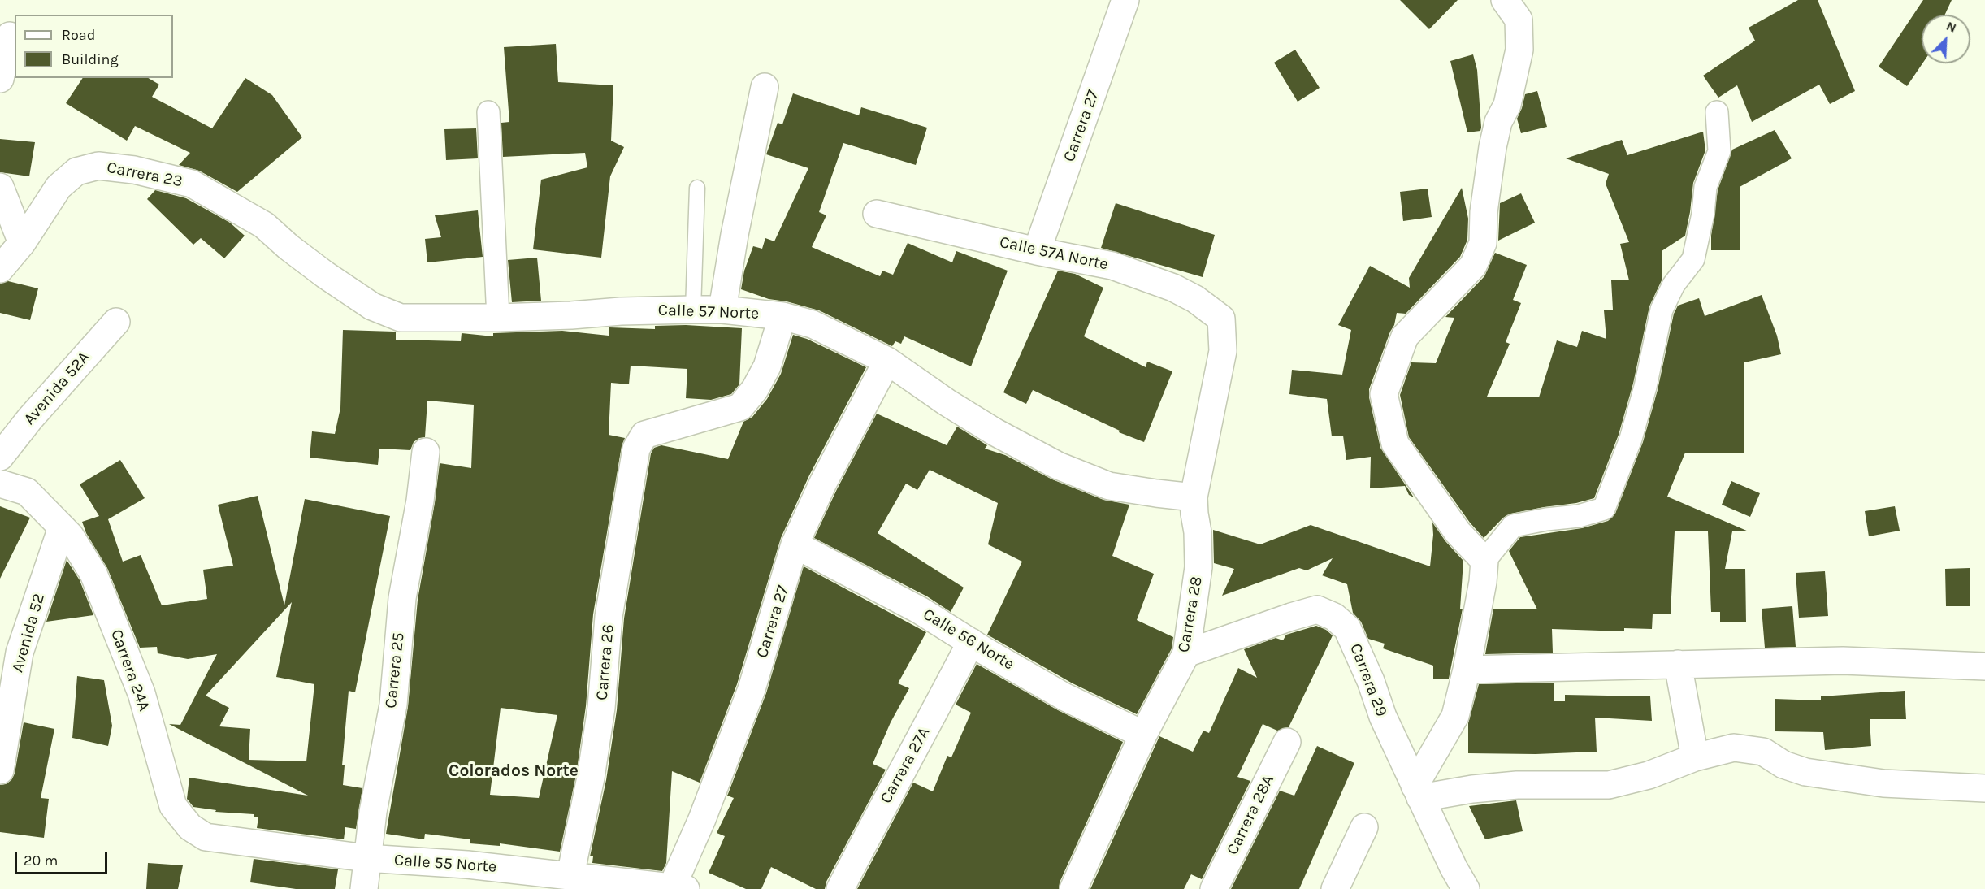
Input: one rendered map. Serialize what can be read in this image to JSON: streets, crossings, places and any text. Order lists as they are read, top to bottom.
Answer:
{
  "streets": {
    "street": [
      "Carrera 27",
      "Carrera 23",
      "Calle 57A Norte",
      "Calle 57 Norte",
      "Avenida 52A",
      "Carrera 28",
      "Avenida 52",
      "Calle 56 Norte",
      "Carrera 26",
      "Carrera 24A",
      "Carrera 25",
      "Carrera 29",
      "Carrera 27A",
      "Carrera 28A",
      "Calle 55 Norte"
    ]
  },
  "crossings": [
    ["Carrera 27", "Calle 57A Norte"],
    ["Carrera 27", "Calle 57 Norte"],
    ["Carrera 27", "Calle 56 Norte"],
    ["Carrera 27", "Calle 55 Norte"],
    ["Carrera 23", "Calle 57 Norte"],
    ["Calle 57A Norte", "Carrera 28"],
    ["Calle 57 Norte", "Carrera 28"],
    ["Calle 57 Norte", "Carrera 26"],
    ["Carrera 28", "Calle 56 Norte"],
    ["Carrera 28", "Carrera 29"],
    ["Avenida 52", "Carrera 24A"],
    ["Calle 56 Norte", "Carrera 27A"],
    ["Carrera 26", "Calle 55 Norte"],
    ["Carrera 24A", "Calle 55 Norte"],
    ["Carrera 25", "Calle 55 Norte"]
  ],
  "districts": ["Colorados Norte"],
  "legend": ["Road", "Building"],
  "scale_bar": "20 m",
  "north": "top right"
}
